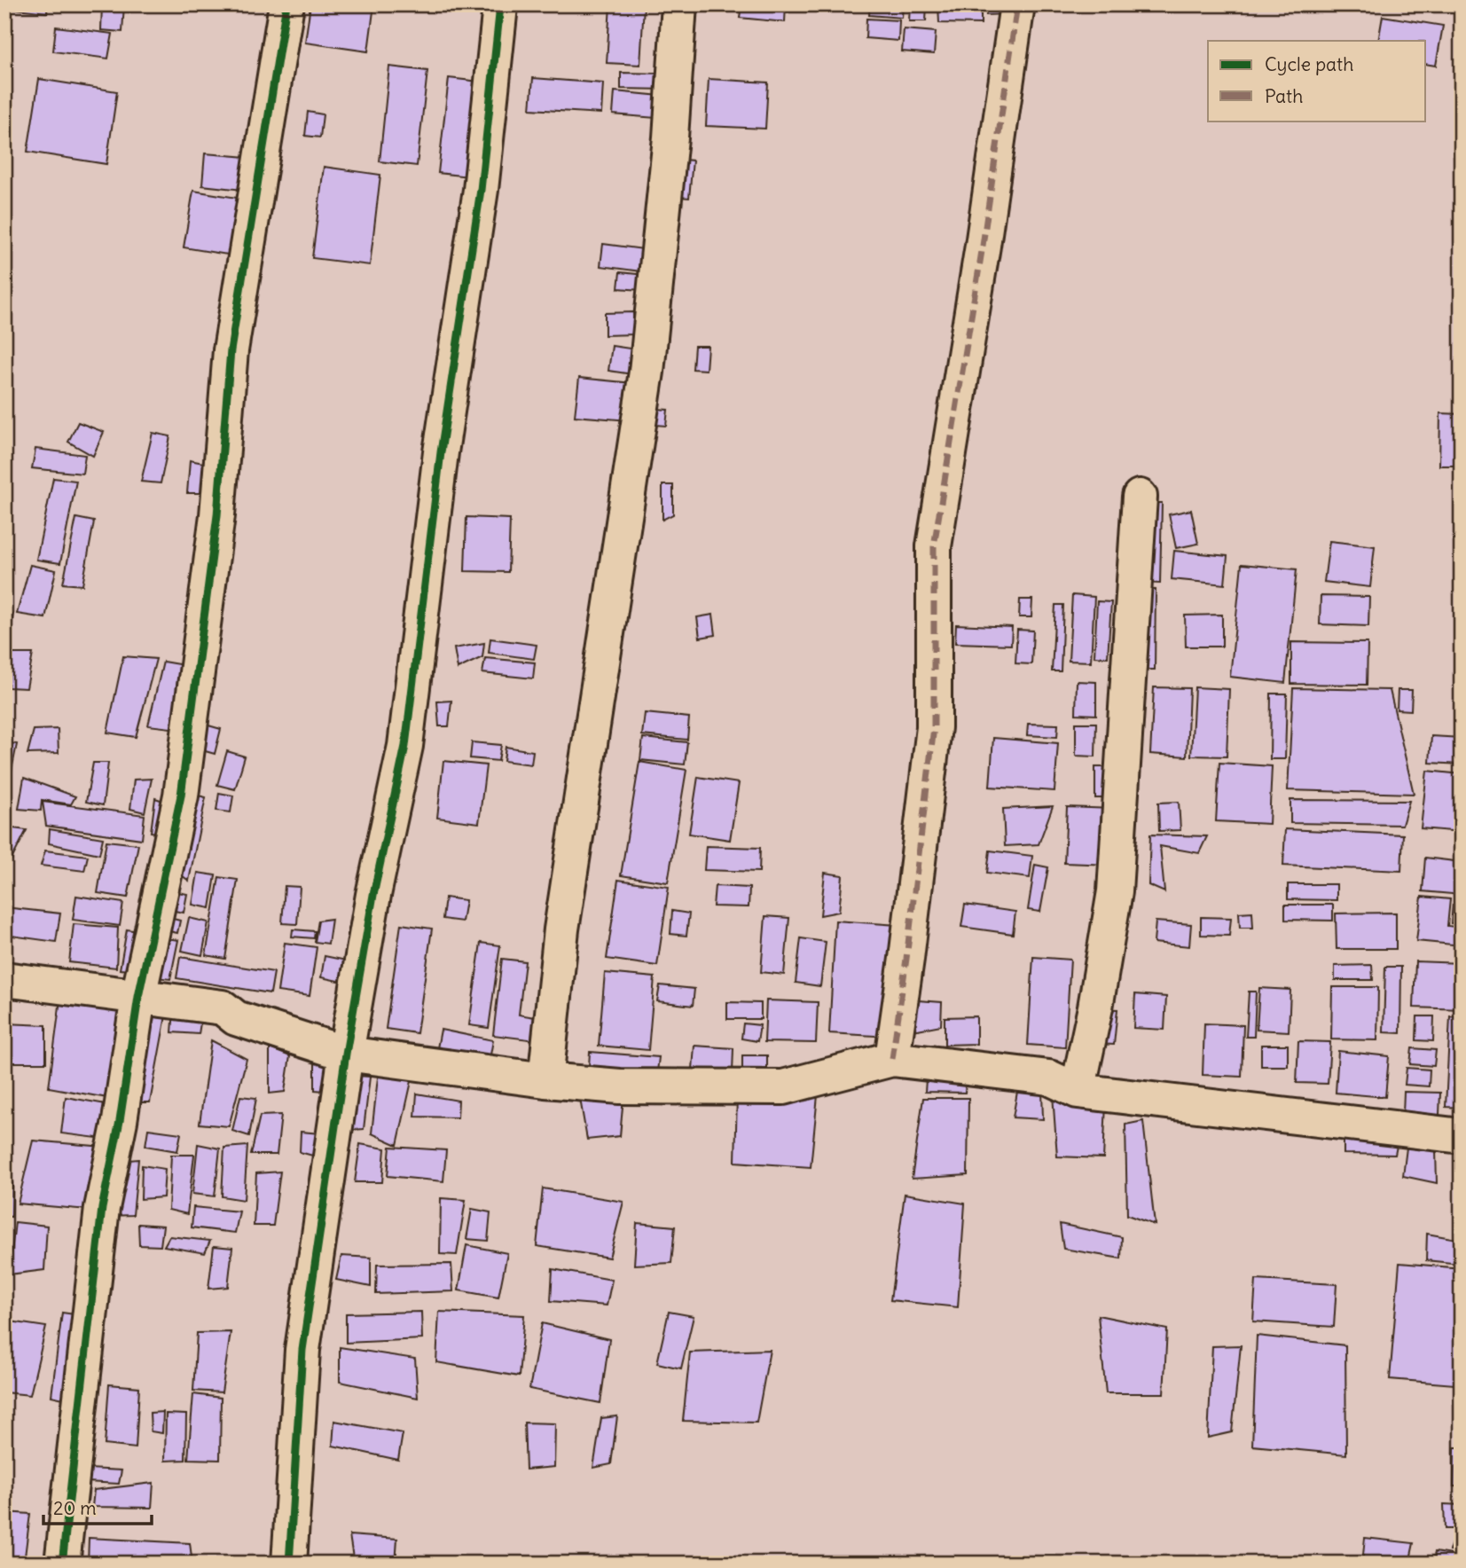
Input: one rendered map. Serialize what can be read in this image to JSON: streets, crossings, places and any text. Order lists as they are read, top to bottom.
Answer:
{
  "legend": ["Cycle path", "Path"],
  "scale_bar": "20 m"
}
